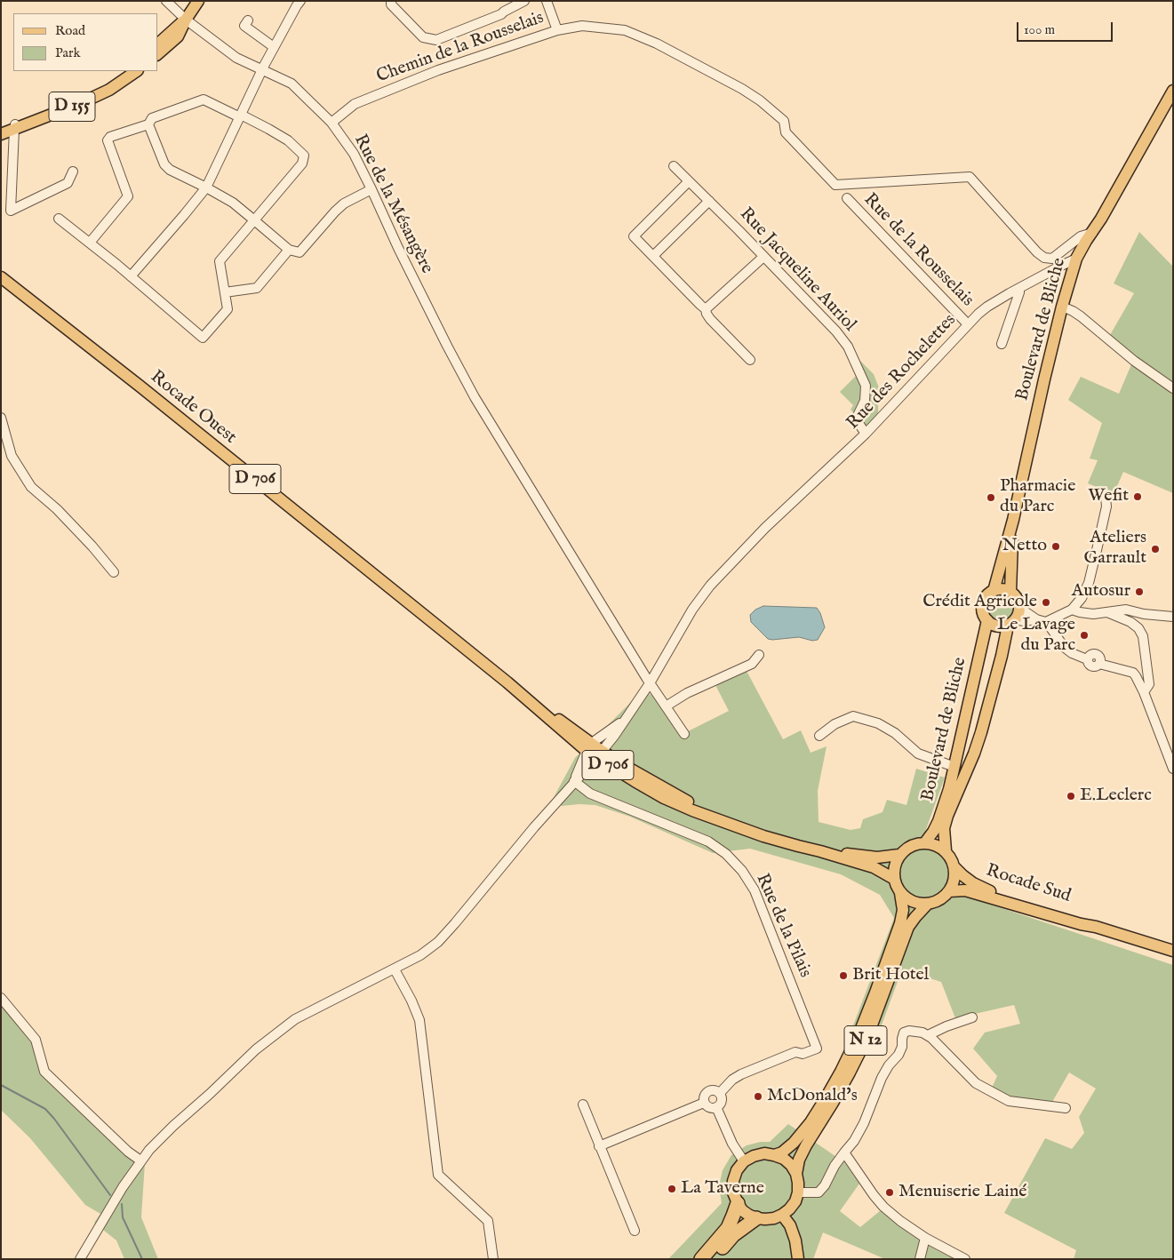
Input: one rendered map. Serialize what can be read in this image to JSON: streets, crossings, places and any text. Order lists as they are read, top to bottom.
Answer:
{
  "streets": {
    "main road": [
      "D 155",
      "Boulevard de Bliche",
      "Rocade Ouest",
      "D 706",
      "Rocade Sud",
      "N 12"
    ],
    "street": [
      "Chemin de la Rousselais",
      "Rue de la Mésangère",
      "Rue de la Rousselais",
      "Rue Jacqueline Auriol",
      "Rue des Rochelettes",
      "Rue de la Pilais"
    ]
  },
  "crossings": [
    ["Chemin de la Rousselais", "Rue de la Mésangère"],
    ["Chemin de la Rousselais", "Boulevard de Bliche"],
    ["Rue de la Mésangère", "Rue des Rochelettes"],
    ["Rue de la Rousselais", "Rue des Rochelettes"],
    ["Rue Jacqueline Auriol", "Rue des Rochelettes"],
    ["Boulevard de Bliche", "Rue des Rochelettes"],
    ["Boulevard de Bliche", "Rocade Ouest"],
    ["Boulevard de Bliche", "Rocade Sud"],
    ["Boulevard de Bliche", "N 12"],
    ["Rue des Rochelettes", "Rocade Ouest"],
    ["Rue des Rochelettes", "Rue de la Pilais"],
    ["Rocade Ouest", "Rocade Sud"],
    ["Rocade Ouest", "N 12"],
    ["Rocade Sud", "N 12"]
  ],
  "places": [
    "Wefit",
    "Pharmacie du Parc",
    "Netto",
    "Ateliers Garrault",
    "Autosur",
    "Crédit Agricole",
    "Le Lavage du Parc",
    "E.Leclerc",
    "Brit Hotel",
    "McDonald's",
    "La Taverne",
    "Menuiserie Lainé"
  ],
  "legend": ["Road", "Park"],
  "scale_bar": "100 m"
}
